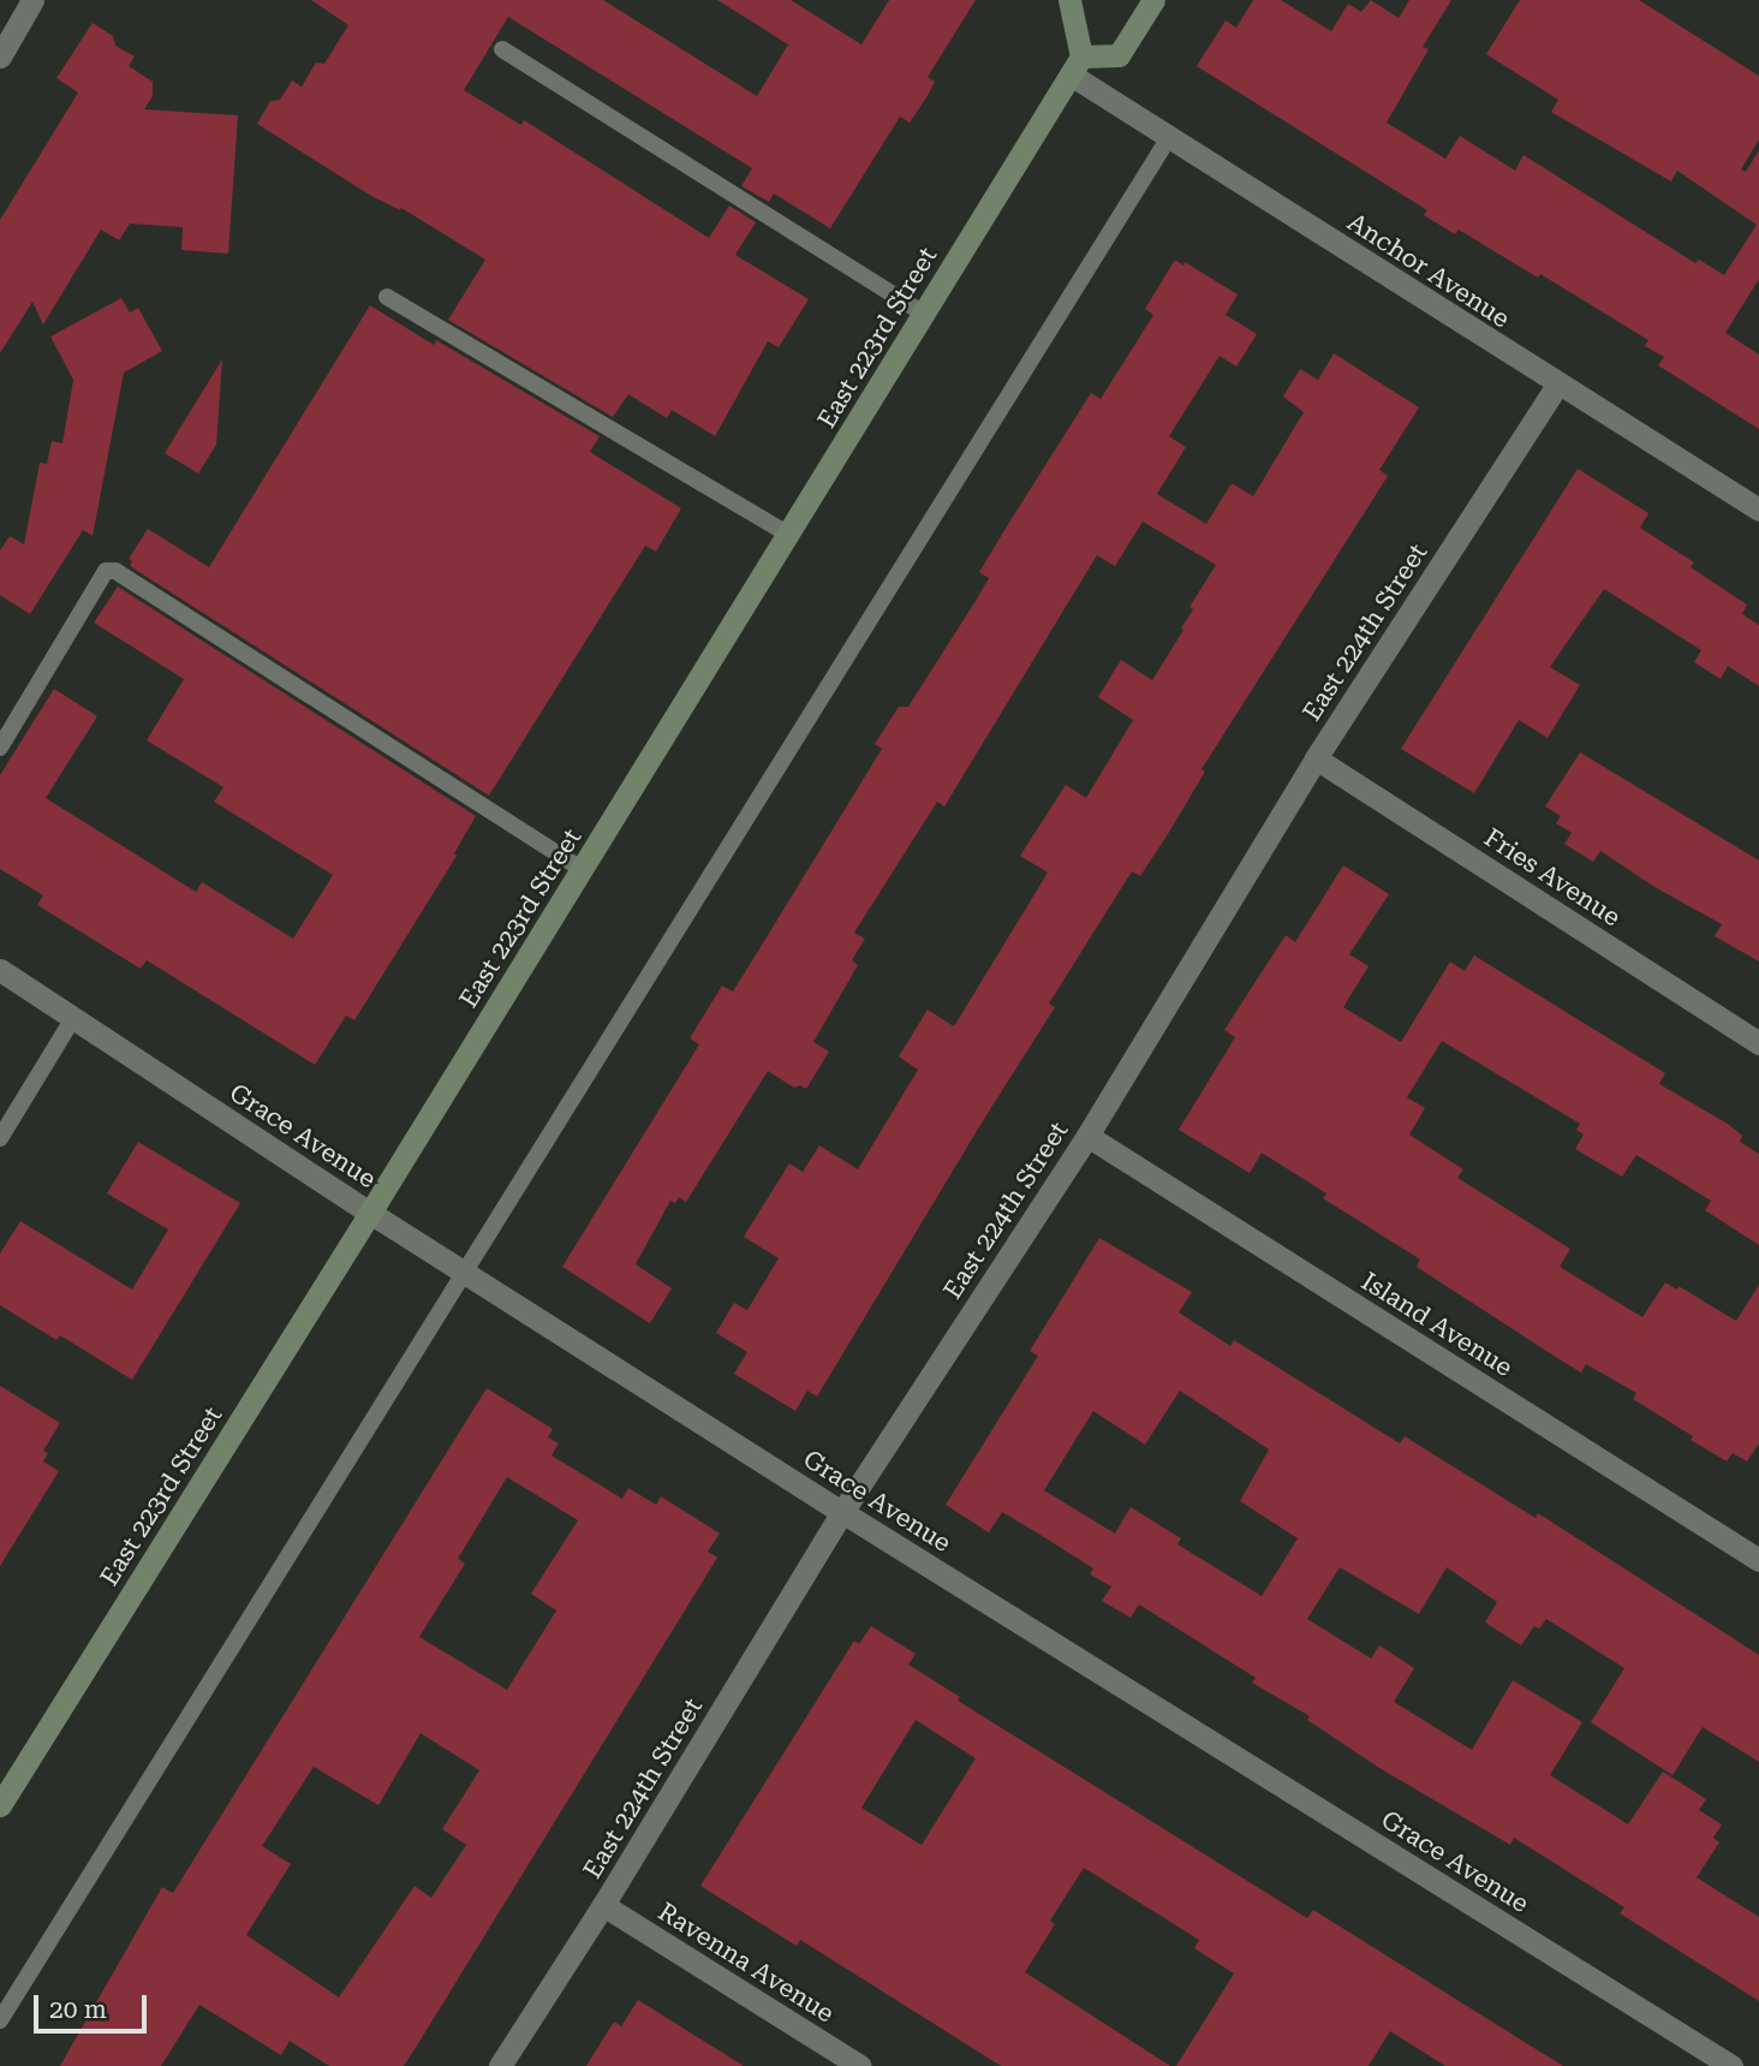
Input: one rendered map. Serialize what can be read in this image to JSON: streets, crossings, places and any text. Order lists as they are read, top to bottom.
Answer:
{
  "streets": {
    "main road": ["East 223rd Street"],
    "street": [
      "Anchor Avenue",
      "East 224th Street",
      "Fries Avenue",
      "Grace Avenue",
      "Island Avenue",
      "Ravenna Avenue"
    ]
  },
  "crossings": [
    ["Anchor Avenue", "East 223rd Street"],
    ["Anchor Avenue", "East 224th Street"],
    ["East 223rd Street", "Grace Avenue"],
    ["East 224th Street", "Fries Avenue"],
    ["East 224th Street", "Grace Avenue"],
    ["East 224th Street", "Island Avenue"],
    ["East 224th Street", "Ravenna Avenue"]
  ],
  "scale_bar": "20 m"
}
